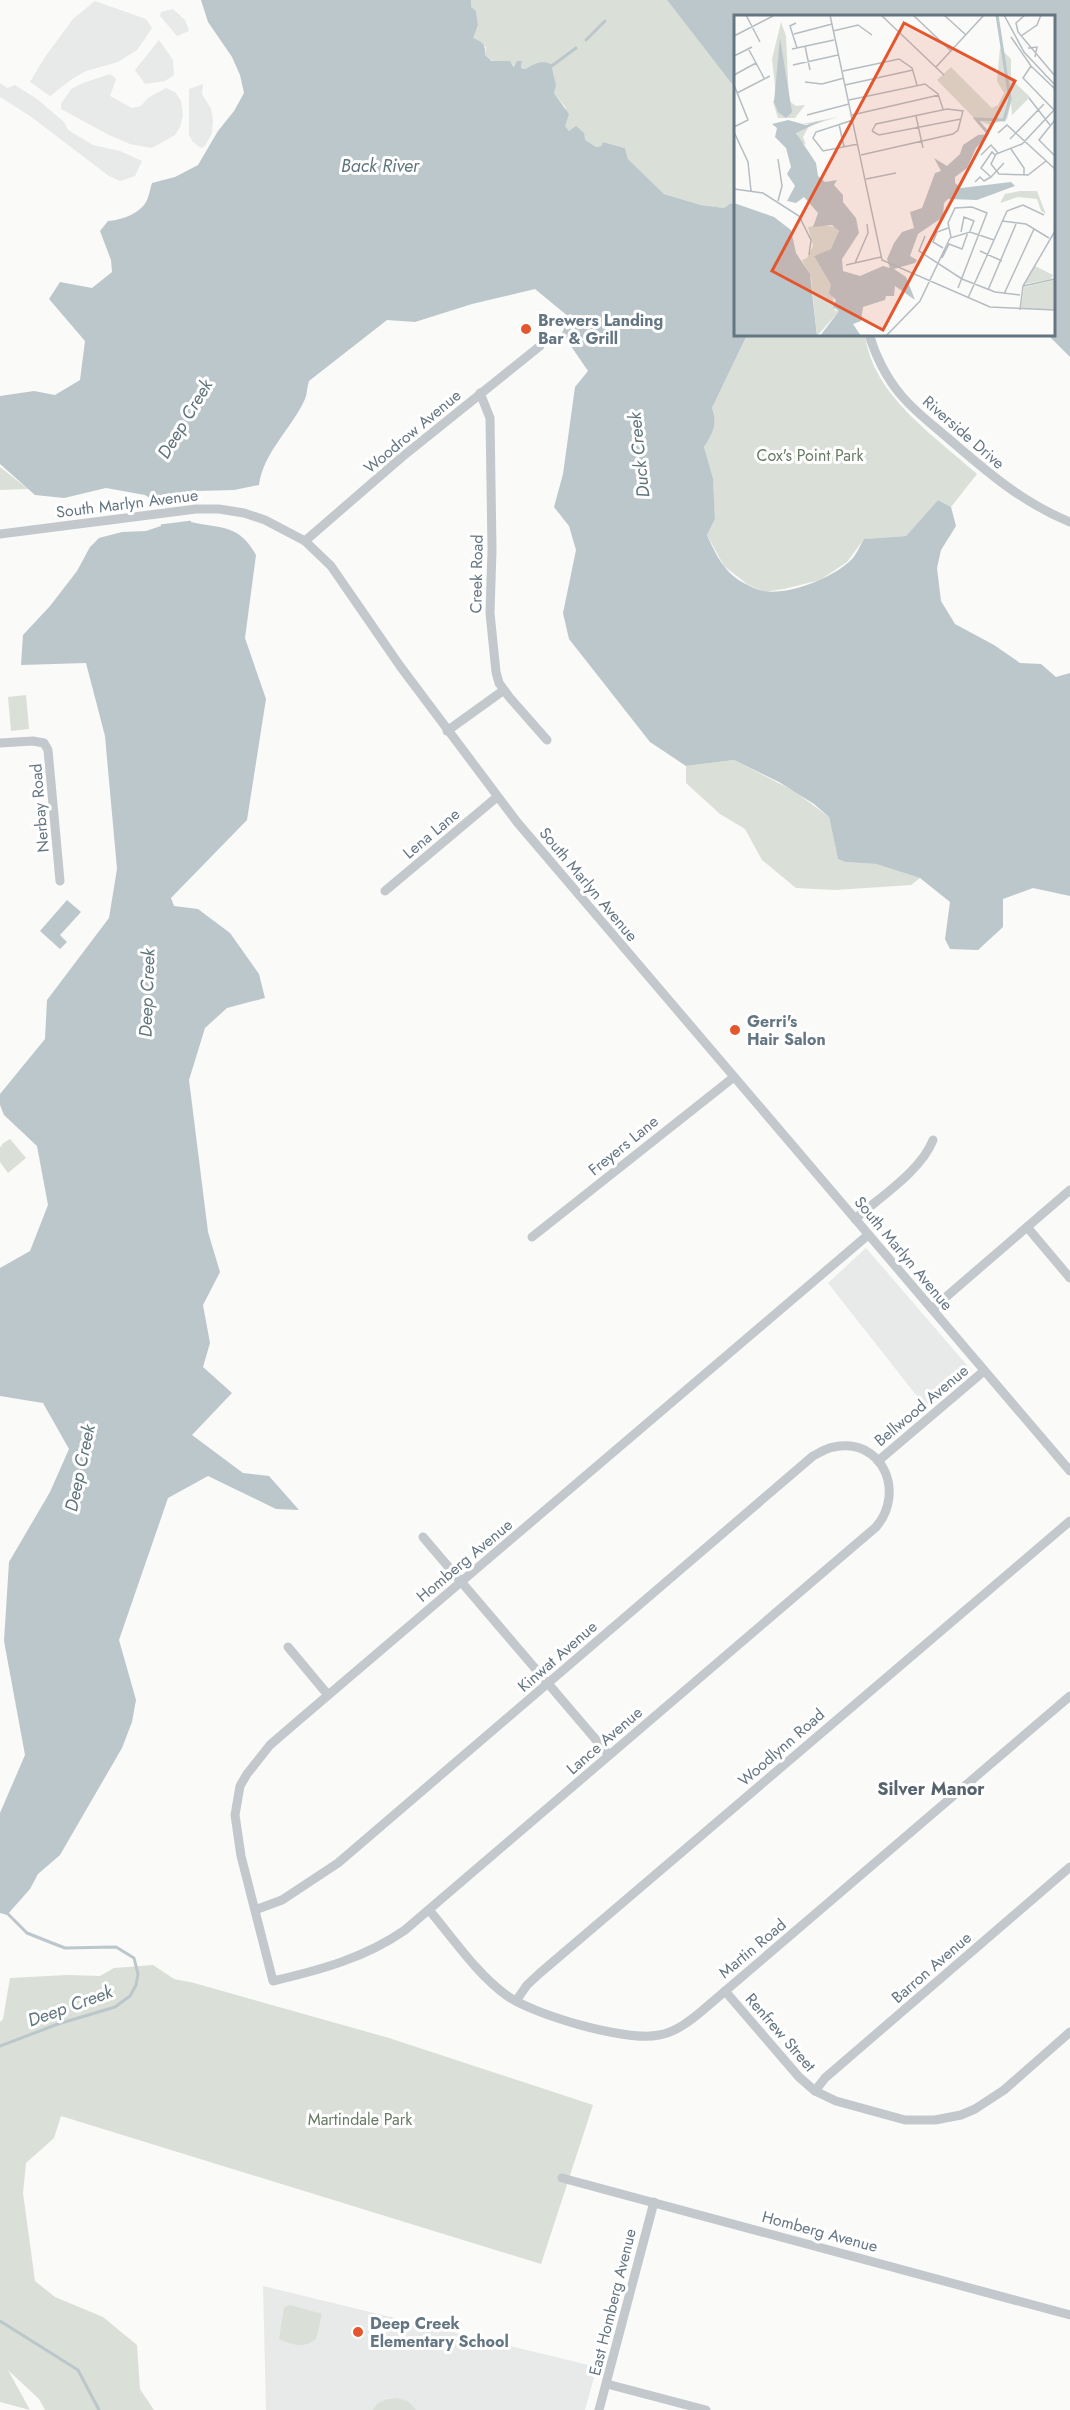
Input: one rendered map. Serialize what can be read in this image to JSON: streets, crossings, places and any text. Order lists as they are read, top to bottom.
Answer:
{
  "streets": {
    "street": [
      "Woodrow Avenue",
      "Riverside Drive",
      "South Marlyn Avenue",
      "Creek Road",
      "Nerbay Road",
      "Lena Lane",
      "Freyers Lane",
      "Bellwood Avenue",
      "Homberg Avenue",
      "Kinwat Avenue",
      "Lance Avenue",
      "Woodlynn Road",
      "Martin Road",
      "Barron Avenue",
      "Renfrew Street",
      "East Homberg Avenue"
    ]
  },
  "crossings": [
    ["Woodrow Avenue", "South Marlyn Avenue"],
    ["Woodrow Avenue", "Creek Road"],
    ["South Marlyn Avenue", "Lena Lane"],
    ["South Marlyn Avenue", "Freyers Lane"],
    ["South Marlyn Avenue", "Bellwood Avenue"],
    ["South Marlyn Avenue", "Homberg Avenue"],
    ["Bellwood Avenue", "Kinwat Avenue"],
    ["Bellwood Avenue", "Lance Avenue"],
    ["Homberg Avenue", "Kinwat Avenue"],
    ["Homberg Avenue", "Lance Avenue"],
    ["Homberg Avenue", "East Homberg Avenue"],
    ["Kinwat Avenue", "Lance Avenue"],
    ["Lance Avenue", "Martin Road"],
    ["Woodlynn Road", "Martin Road"],
    ["Martin Road", "Renfrew Street"],
    ["Barron Avenue", "Renfrew Street"]
  ],
  "districts": ["Silver Manor"],
  "water": ["Back River", "Deep Creek", "Duck Creek"],
  "parks": ["Cox's Point Park", "Martindale Park"],
  "places": ["Brewers Landing Bar & Grill", "Gerri's Hair Salon", "Deep Creek Elementary School"]
}
